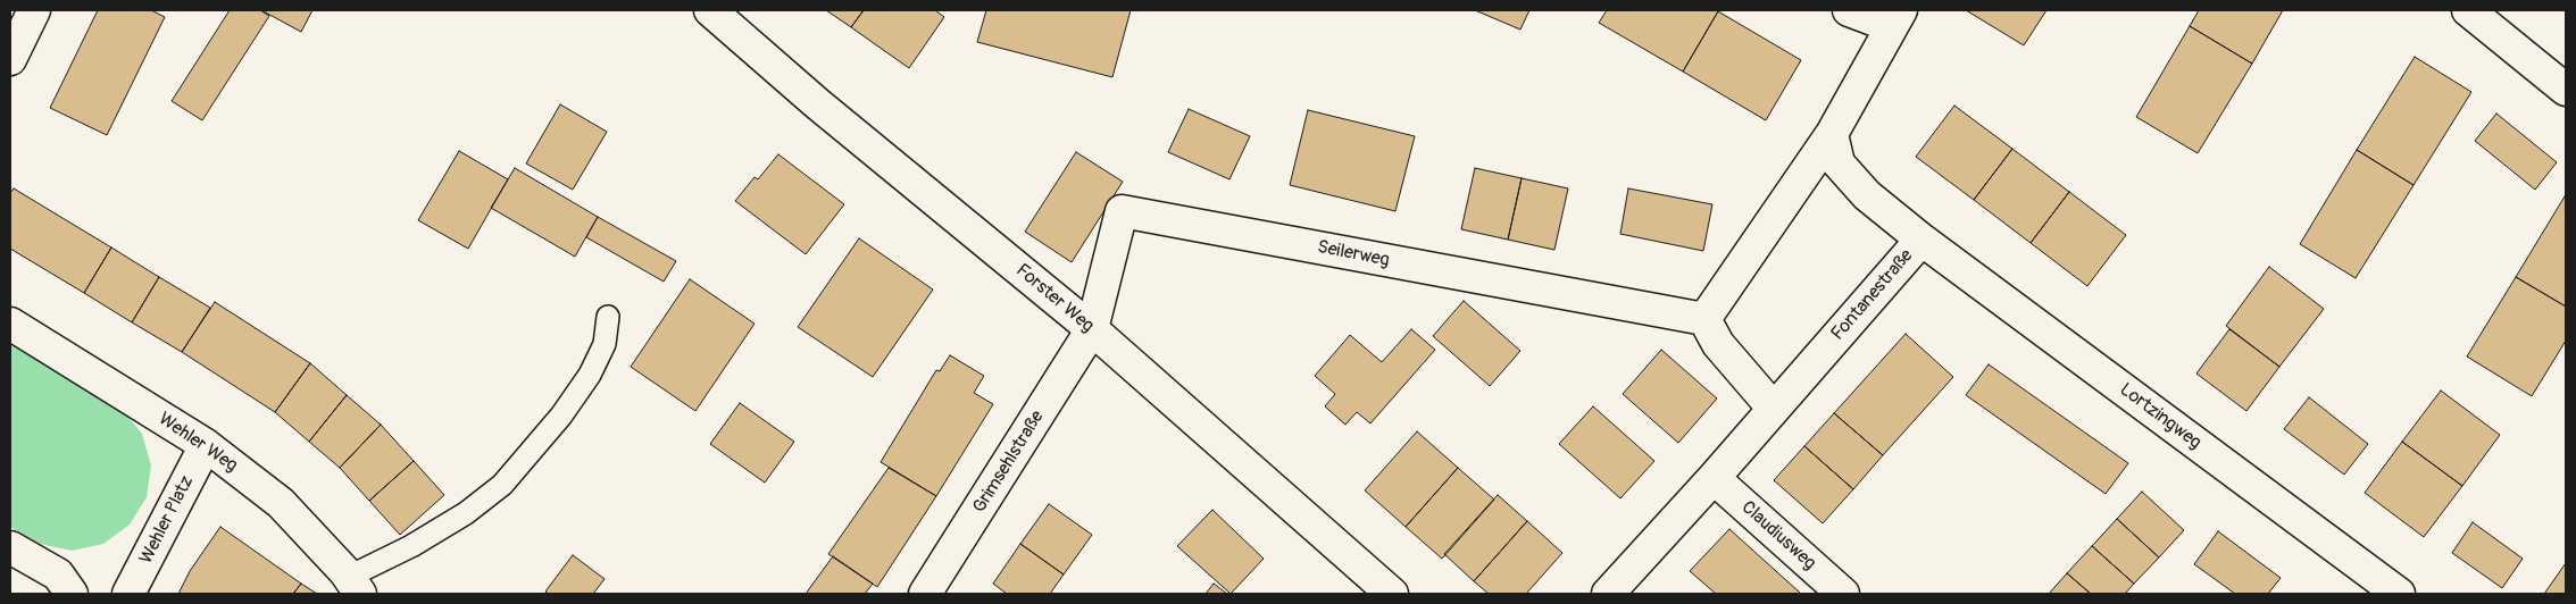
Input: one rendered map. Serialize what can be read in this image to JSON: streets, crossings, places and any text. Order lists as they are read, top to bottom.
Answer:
{
  "streets": {
    "street": [
      "Seilerweg",
      "Fontanestraße",
      "Forster Weg",
      "Lortzingweg",
      "Wehler Weg",
      "Grimsehlstraße",
      "Wehler Platz",
      "Claudiusweg"
    ]
  },
  "crossings": [
    ["Seilerweg", "Forster Weg"],
    ["Seilerweg", "Grimsehlstraße"],
    ["Fontanestraße", "Lortzingweg"],
    ["Fontanestraße", "Claudiusweg"],
    ["Forster Weg", "Grimsehlstraße"],
    ["Wehler Weg", "Wehler Platz"]
  ]
}
